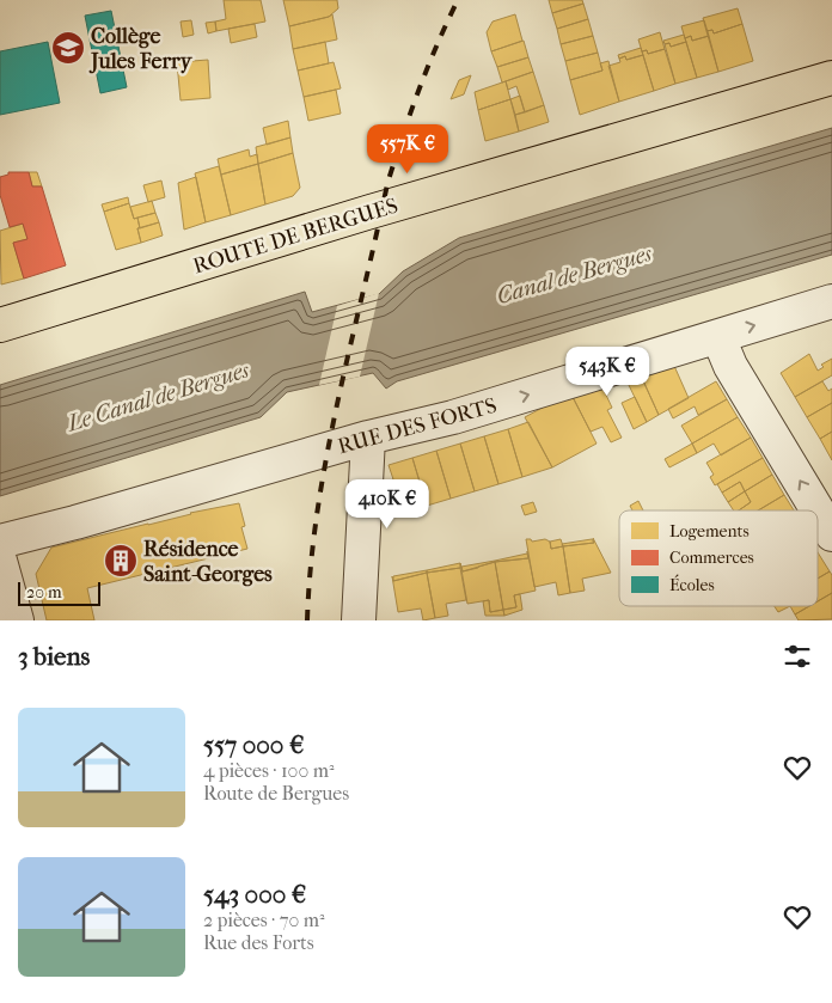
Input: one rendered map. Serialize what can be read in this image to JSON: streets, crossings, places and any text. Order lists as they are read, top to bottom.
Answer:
{
  "streets": {
    "main road": ["ROUTE DE BERGUES"],
    "street": ["RUE DES FORTS"]
  },
  "one_way": ["RUE DES FORTS"],
  "water": ["Canal de Bergues", "Le Canal de Bergues"],
  "places": {
    "school or university": ["Collège Jules Ferry"],
    "building": ["Résidence Saint-Georges"]
  },
  "legend": ["Logements", "Commerces", "Écoles"],
  "scale_bar": "20 m",
  "page": {
    "price": ["557K €", "543K €", "410K €"],
    "scale": "20 m",
    "heading": "3 biens",
    "list": [
      {
        "name": "557 000 €",
        "note": "4 pièces · 100 m² · Route de Bergues"
      },
      {
        "name": "543 000 €",
        "note": "2 pièces · 70 m² · Rue des Forts"
      }
    ]
  }
}
